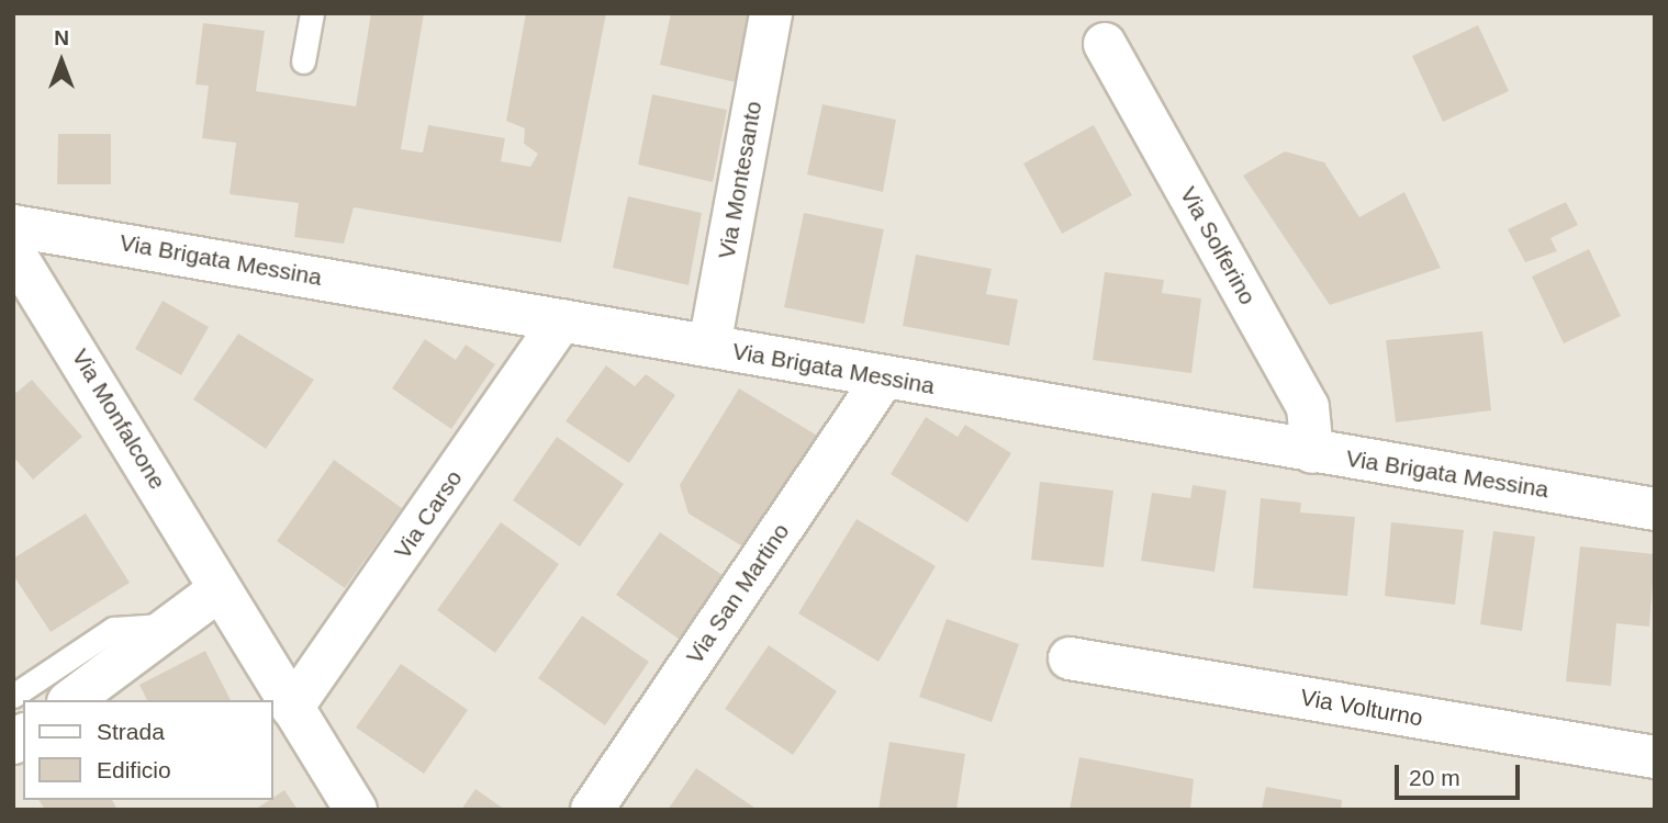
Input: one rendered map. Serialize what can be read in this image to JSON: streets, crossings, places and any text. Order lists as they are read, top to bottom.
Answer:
{
  "streets": {
    "street": [
      "Via Montesanto",
      "Via Solferino",
      "Via Brigata Messina",
      "Via Monfalcone",
      "Via Carso",
      "Via San Martino",
      "Via Volturno"
    ]
  },
  "crossings": [
    ["Via Montesanto", "Via Brigata Messina"],
    ["Via Solferino", "Via Brigata Messina"],
    ["Via Brigata Messina", "Via Carso"],
    ["Via Brigata Messina", "Via San Martino"],
    ["Via Monfalcone", "Via Carso"]
  ],
  "legend": ["Strada", "Edificio"],
  "scale_bar": "20 m",
  "north": "top"
}
